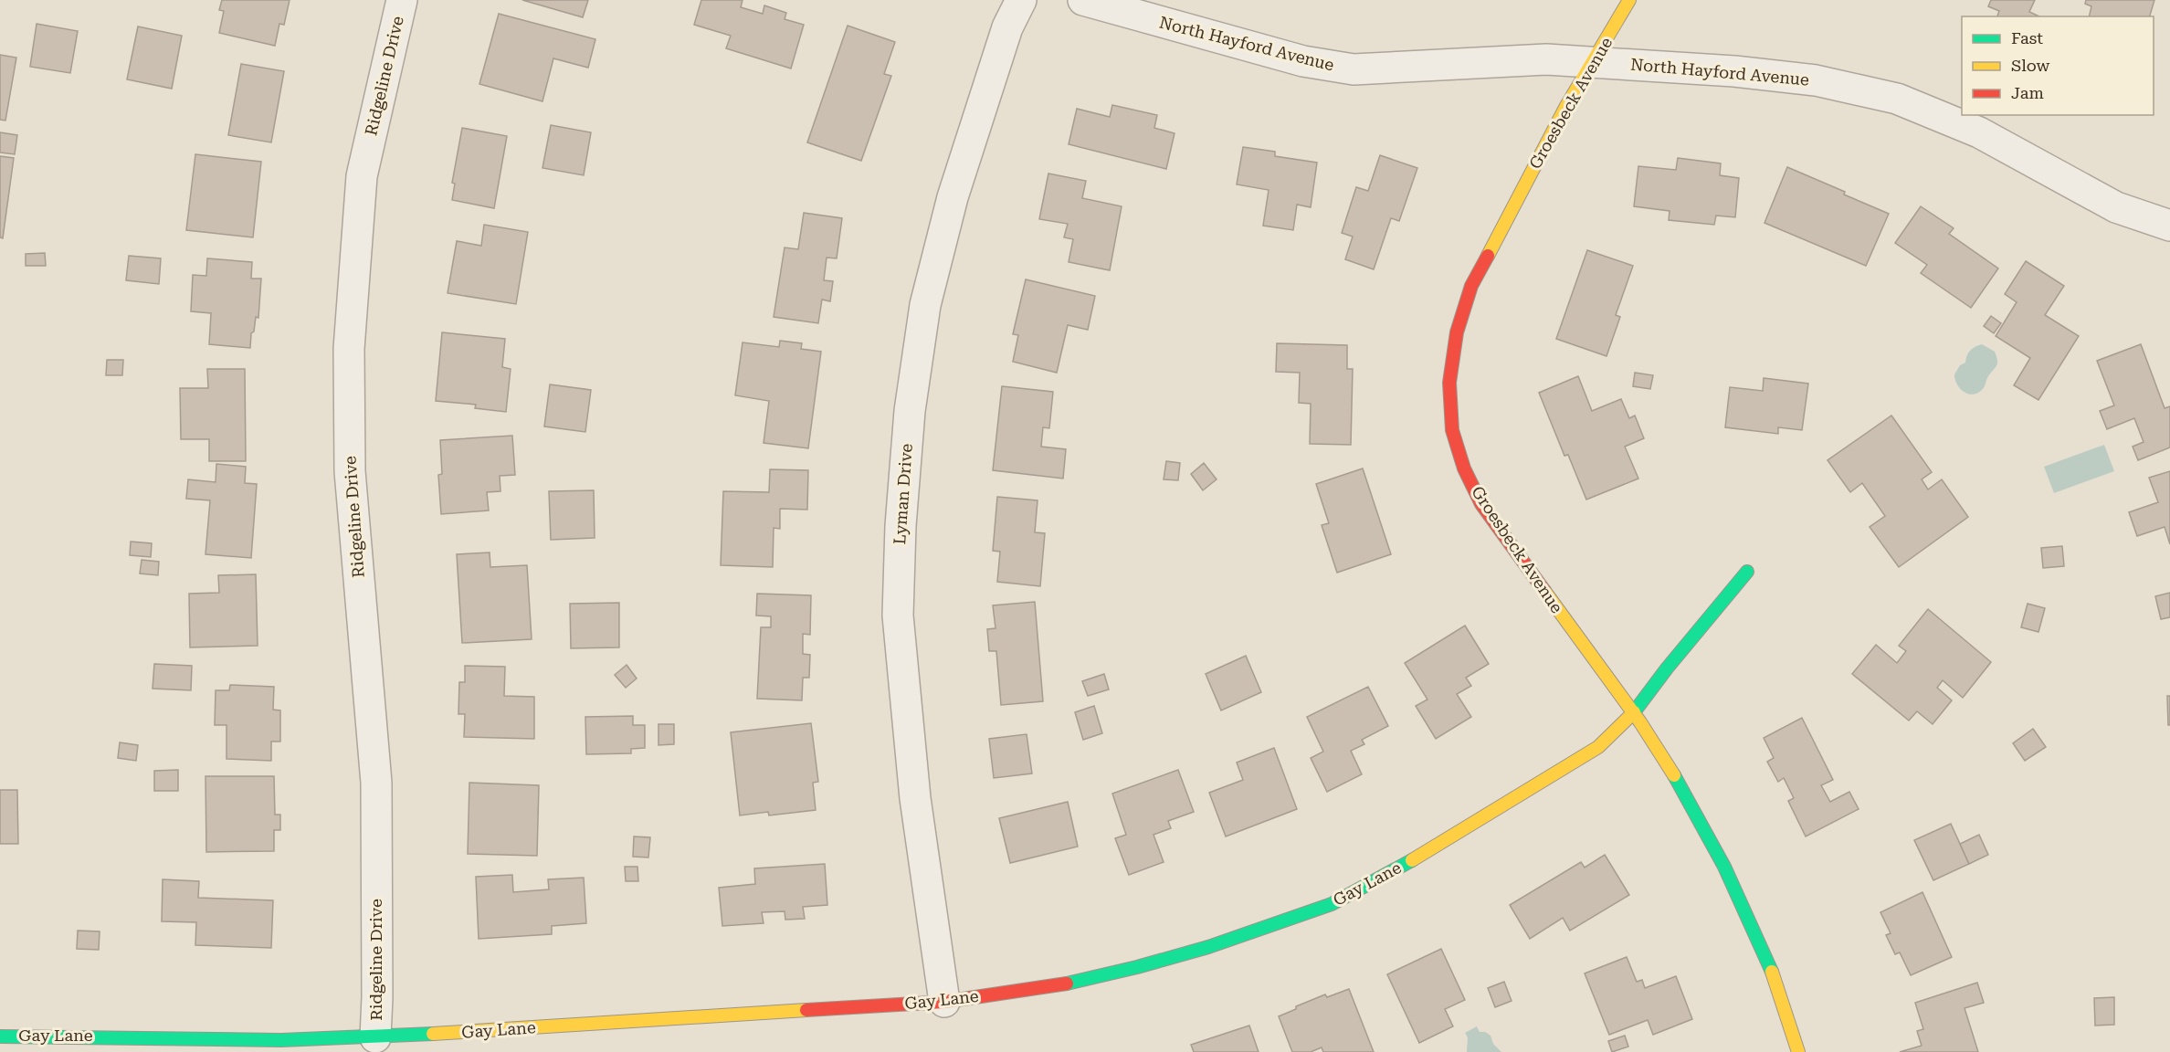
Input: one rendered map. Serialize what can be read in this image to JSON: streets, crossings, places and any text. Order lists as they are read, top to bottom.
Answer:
{
  "streets": {
    "street": [
      "North Hayford Avenue",
      "Ridgeline Drive",
      "Groesbeck Avenue",
      "Lyman Drive",
      "Gay Lane"
    ]
  },
  "crossings": [
    ["North Hayford Avenue", "Groesbeck Avenue"],
    ["Ridgeline Drive", "Gay Lane"],
    ["Groesbeck Avenue", "Gay Lane"],
    ["Lyman Drive", "Gay Lane"]
  ],
  "legend": ["Fast", "Slow", "Jam"]
}
